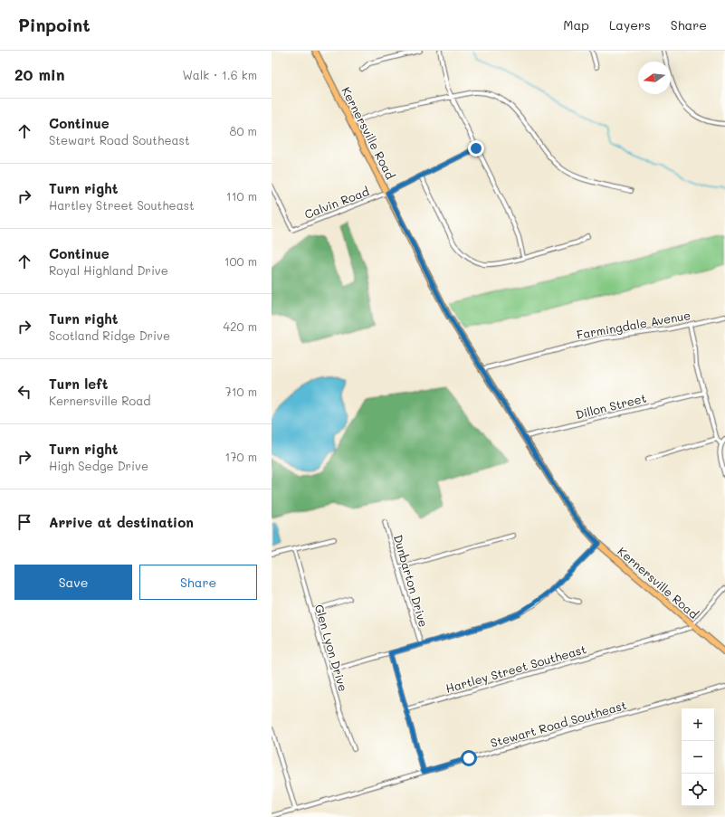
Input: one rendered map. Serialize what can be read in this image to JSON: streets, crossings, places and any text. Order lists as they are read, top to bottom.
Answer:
{
  "streets": {
    "main road": ["Kernersville Road"],
    "street": [
      "Calvin Road",
      "Farmingdale Avenue",
      "Dillon Street",
      "Dunbarton Drive",
      "Glen Lyon Drive",
      "Hartley Street Southeast",
      "Stewart Road Southeast"
    ]
  },
  "crossings": [
    ["Kernersville Road", "Calvin Road"],
    ["Kernersville Road", "Farmingdale Avenue"],
    ["Kernersville Road", "Dillon Street"],
    ["Kernersville Road", "Hartley Street Southeast"]
  ],
  "north": "left",
  "page": {
    "header": "Pinpoint",
    "nav": ["Map", "Layers", "Share"],
    "heading": ["20 min", "Walk · 1.6 km"],
    "list": [
      ["Continue", "Stewart Road Southeast", "80 m"],
      ["Turn right", "Hartley Street Southeast", "110 m"],
      ["Continue", "Royal Highland Drive", "100 m"],
      ["Turn right", "Scotland Ridge Drive", "420 m"],
      ["Turn left", "Kernersville Road", "710 m"],
      ["Turn right", "High Sedge Drive", "170 m"],
      "Arrive at destination"
    ],
    "buttons": ["Save", "Share"],
    "map_buttons": ["+", "−"]
  }
}
